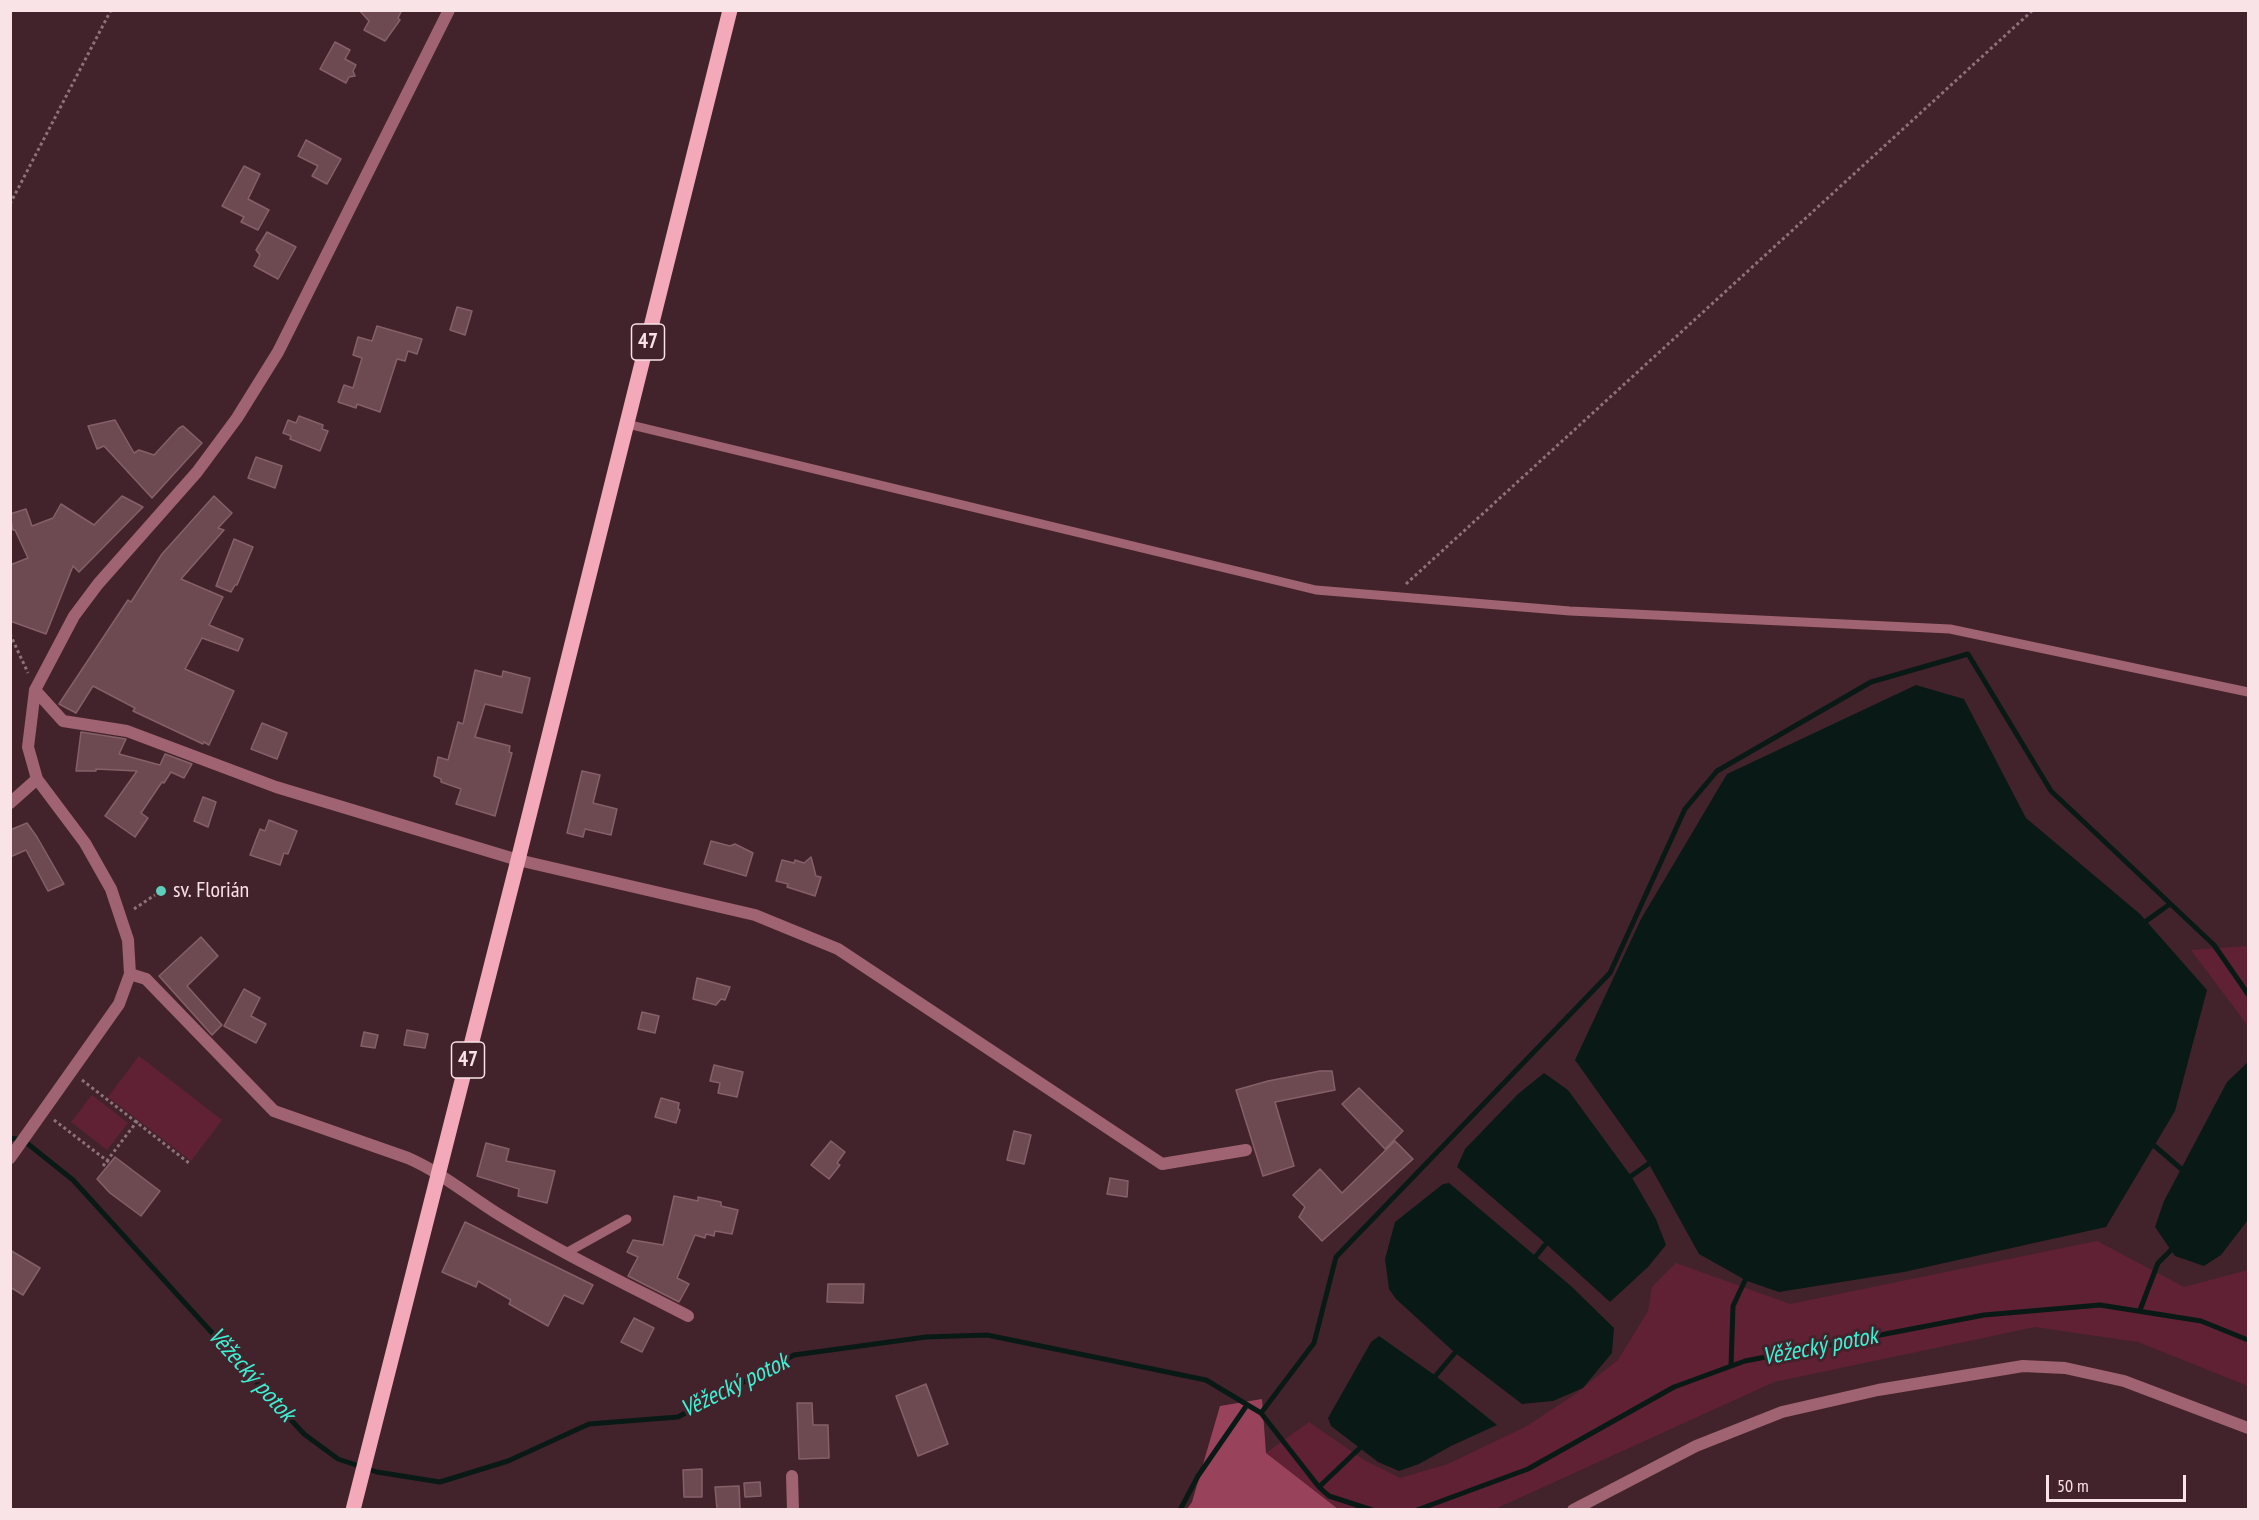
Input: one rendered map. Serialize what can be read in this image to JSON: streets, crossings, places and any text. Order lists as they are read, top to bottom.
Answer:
{
  "streets": {
    "main road": ["47"]
  },
  "water": ["Věžecký potok"],
  "places": ["sv. Florián"],
  "scale_bar": "50 m"
}
